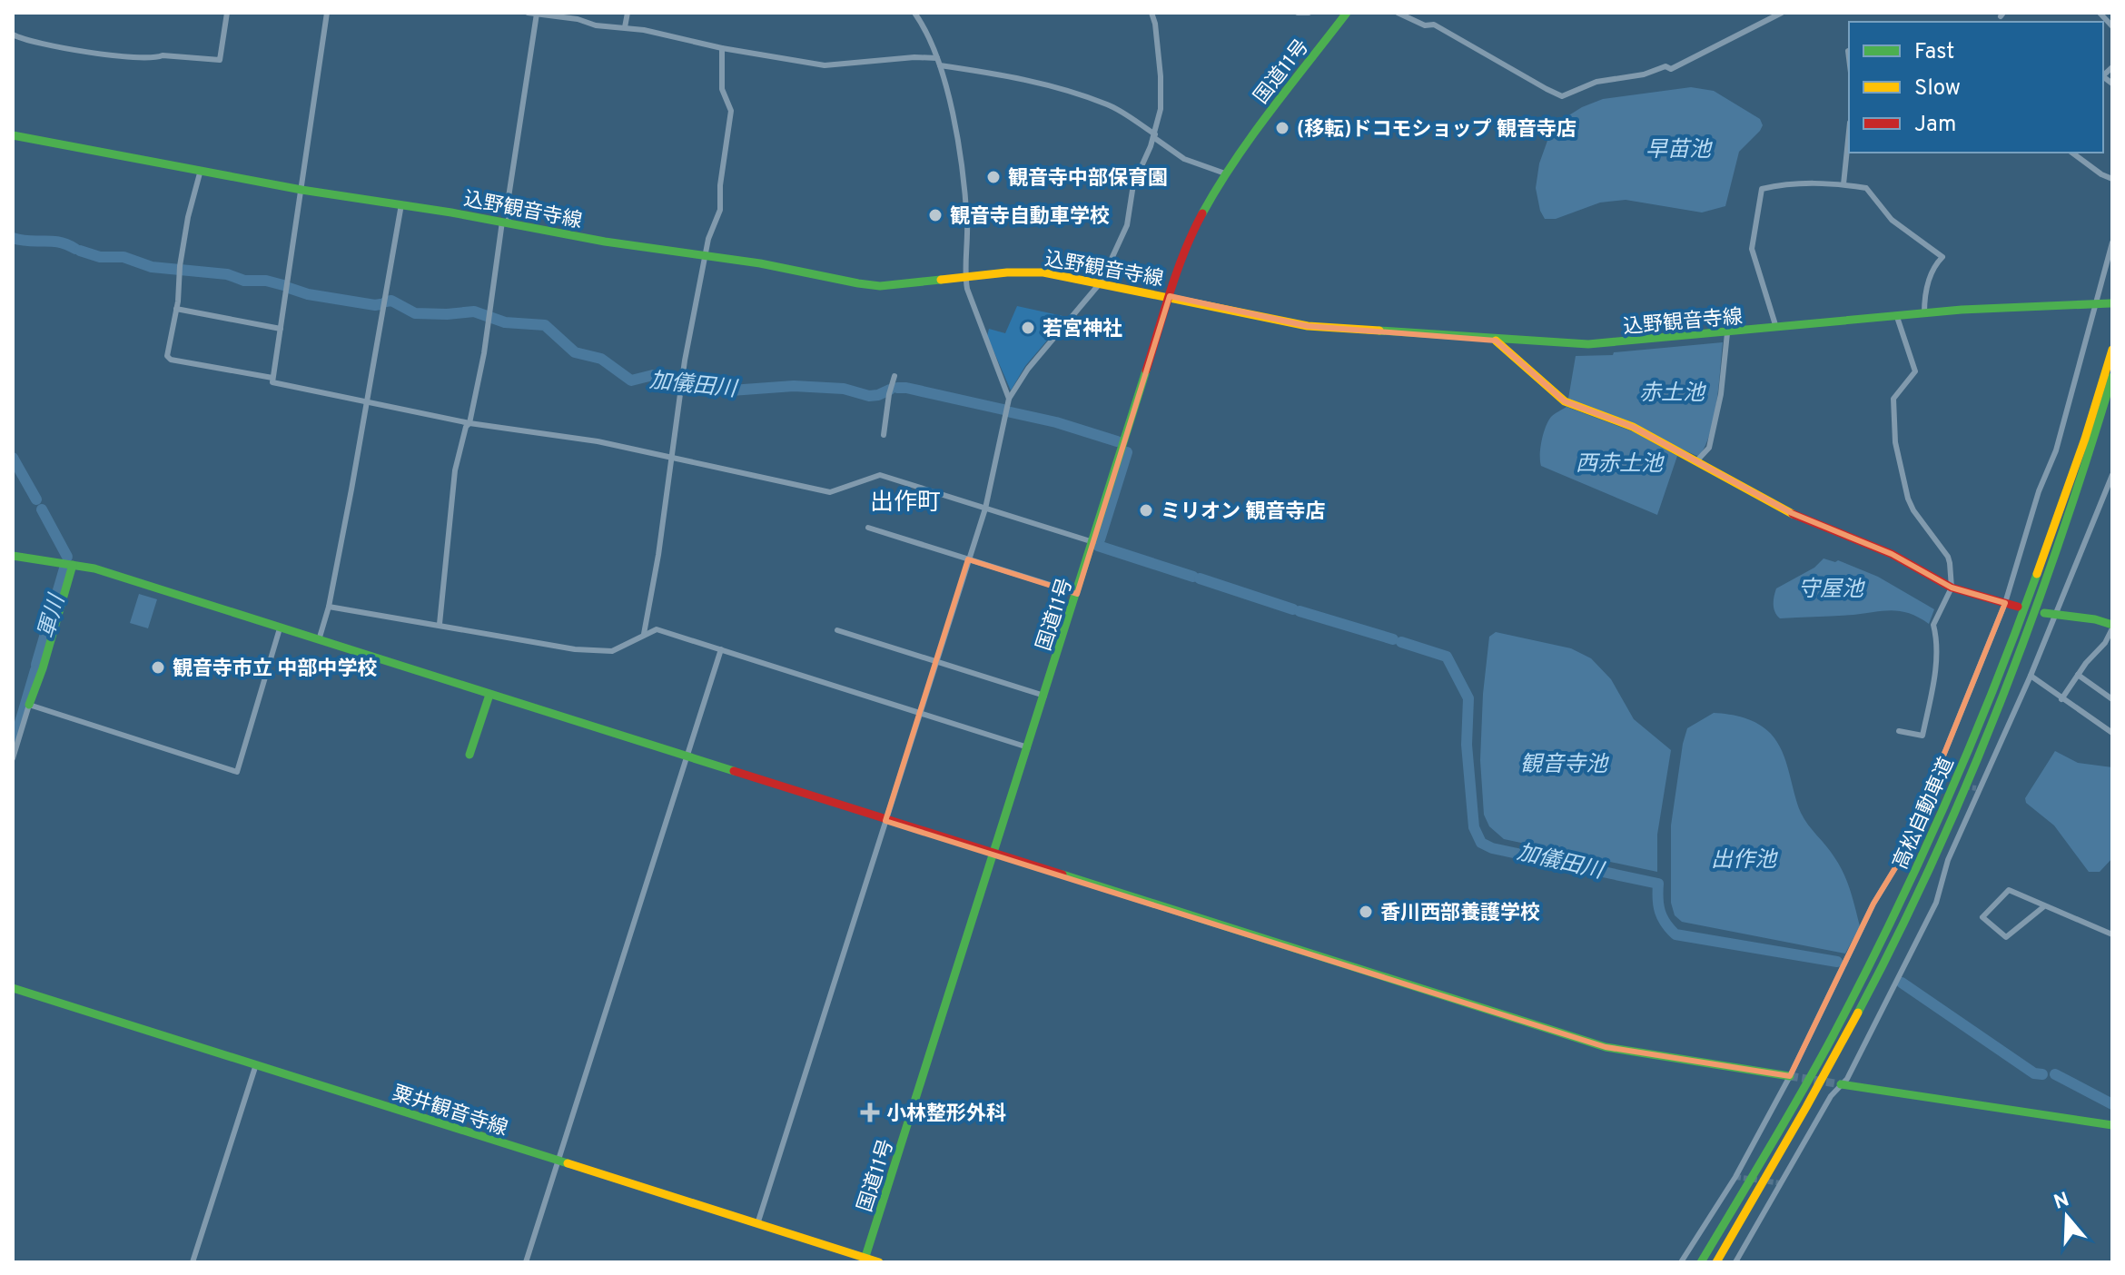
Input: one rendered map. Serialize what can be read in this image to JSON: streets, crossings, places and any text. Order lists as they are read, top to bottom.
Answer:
{
  "streets": {
    "main road": [
      "国道11号",
      "込野観音寺線",
      "高松自動車道",
      "粟井観音寺線"
    ]
  },
  "crossings": [
    ["国道11号", "込野観音寺線"],
    ["国道11号", "粟井観音寺線"]
  ],
  "districts": ["出作町"],
  "water": [
    "早苗池",
    "加儀田川",
    "赤土池",
    "西赤土池",
    "守屋池",
    "軍川",
    "観音寺池",
    "出作池"
  ],
  "places": {
    "other": [
      "(移転)ドコモショップ 観音寺店",
      "観音寺中部保育園",
      "観音寺自動車学校",
      "若宮神社",
      "ミリオン 観音寺店",
      "観音寺市立 中部中学校",
      "香川西部養護学校"
    ],
    "health": ["小林整形外科"]
  },
  "legend": ["Fast", "Slow", "Jam"],
  "north": "top"
}
